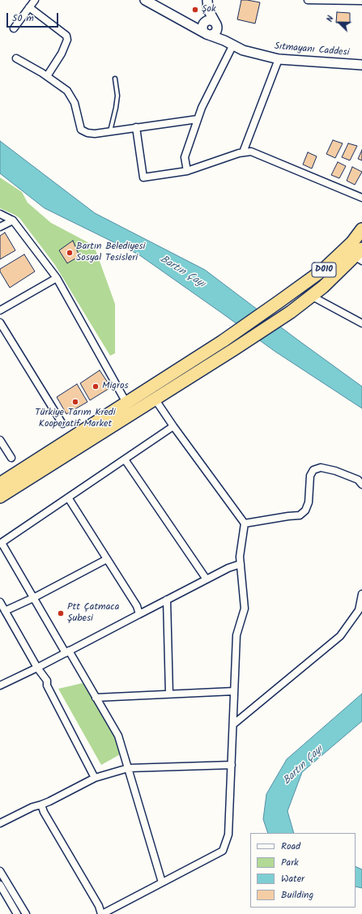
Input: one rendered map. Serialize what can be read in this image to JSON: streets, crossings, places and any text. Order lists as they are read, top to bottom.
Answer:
{
  "streets": {
    "highway": ["D010"],
    "street": ["Sıtmayanı Caddesi"]
  },
  "water": ["Bartın Çayı"],
  "places": [
    "Şok",
    "Bartın Belediyesi Sosyal Tesisleri",
    "Migros",
    "Türkiye Tarım Kredi Kooperatif Market",
    "Ptt Çatmaca Şubesi"
  ],
  "legend": [
    "Road",
    "Park",
    "Water",
    "Building"
  ],
  "scale_bar": "50 m",
  "north": "top left"
}
